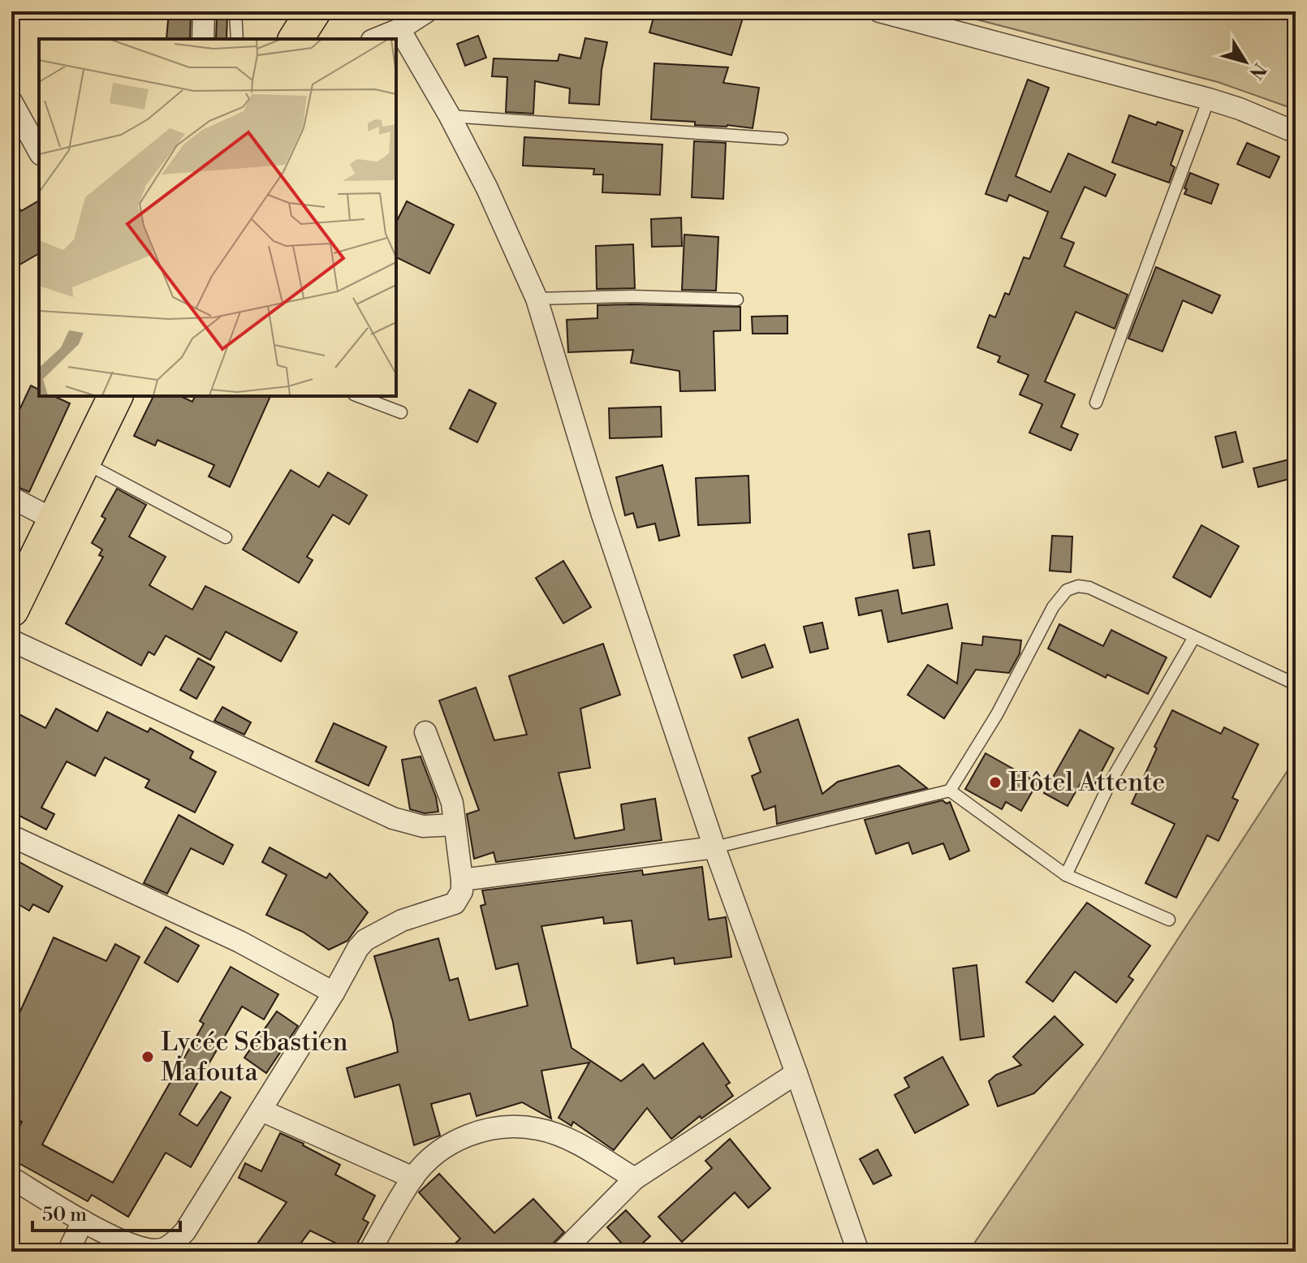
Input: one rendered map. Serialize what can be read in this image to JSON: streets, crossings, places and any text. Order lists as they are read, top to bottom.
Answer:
{
  "places": ["Hôtel Attente", "Lycée Sébastien Mafouta"],
  "scale_bar": "50 m",
  "north": "bottom right"
}
